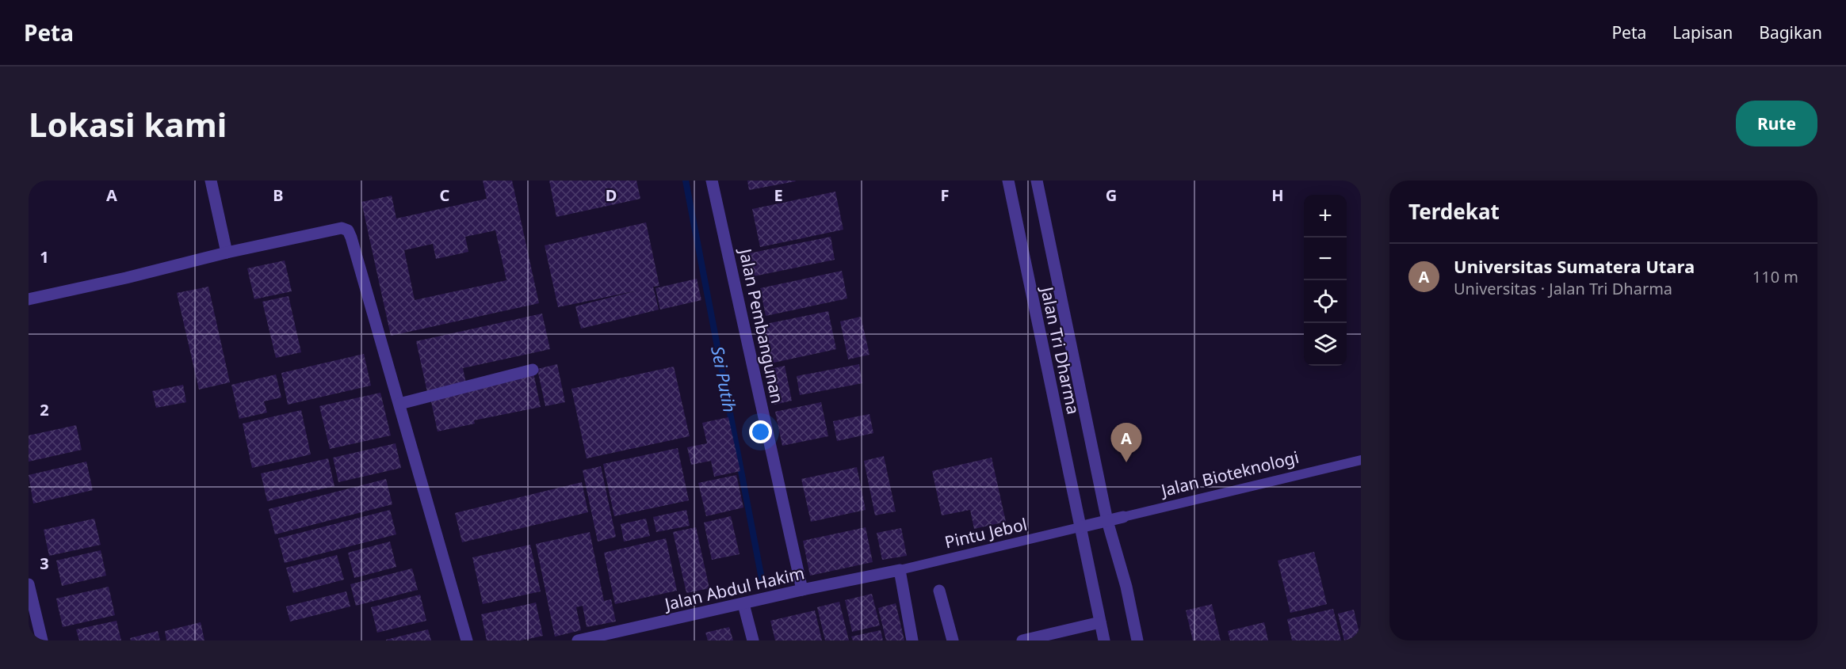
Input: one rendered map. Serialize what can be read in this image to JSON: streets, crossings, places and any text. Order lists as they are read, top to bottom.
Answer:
{
  "streets": {
    "street": [
      "Jalan Pembangunan",
      "Jalan Tri Dharma",
      "Jalan Bioteknologi",
      "Jalan Abdul Hakim"
    ],
    "lane": ["Pintu Jebol"]
  },
  "crossings": [
    ["Jalan Pembangunan", "Jalan Abdul Hakim"],
    ["Jalan Tri Dharma", "Jalan Bioteknologi"],
    ["Jalan Tri Dharma", "Pintu Jebol"],
    ["Pintu Jebol", "Jalan Abdul Hakim"]
  ],
  "water": ["Sei Putih"],
  "page": {
    "header": "Peta",
    "nav": ["Peta", "Lapisan", "Bagikan"],
    "buttons": "Rute",
    "title": "Lokasi kami",
    "heading": "Terdekat",
    "map_buttons": ["+", "−"],
    "list": [
      {
        "mark": "A",
        "name": "Universitas Sumatera Utara",
        "note": "Universitas · Jalan Tri Dharma",
        "value": "110 m"
      }
    ],
    "pins": "A"
  },
  "grid": {
    "columns": [
      "A",
      "B",
      "C",
      "D",
      "E",
      "F",
      "G",
      "H"
    ],
    "rows": ["1", "2", "3"]
  }
}
